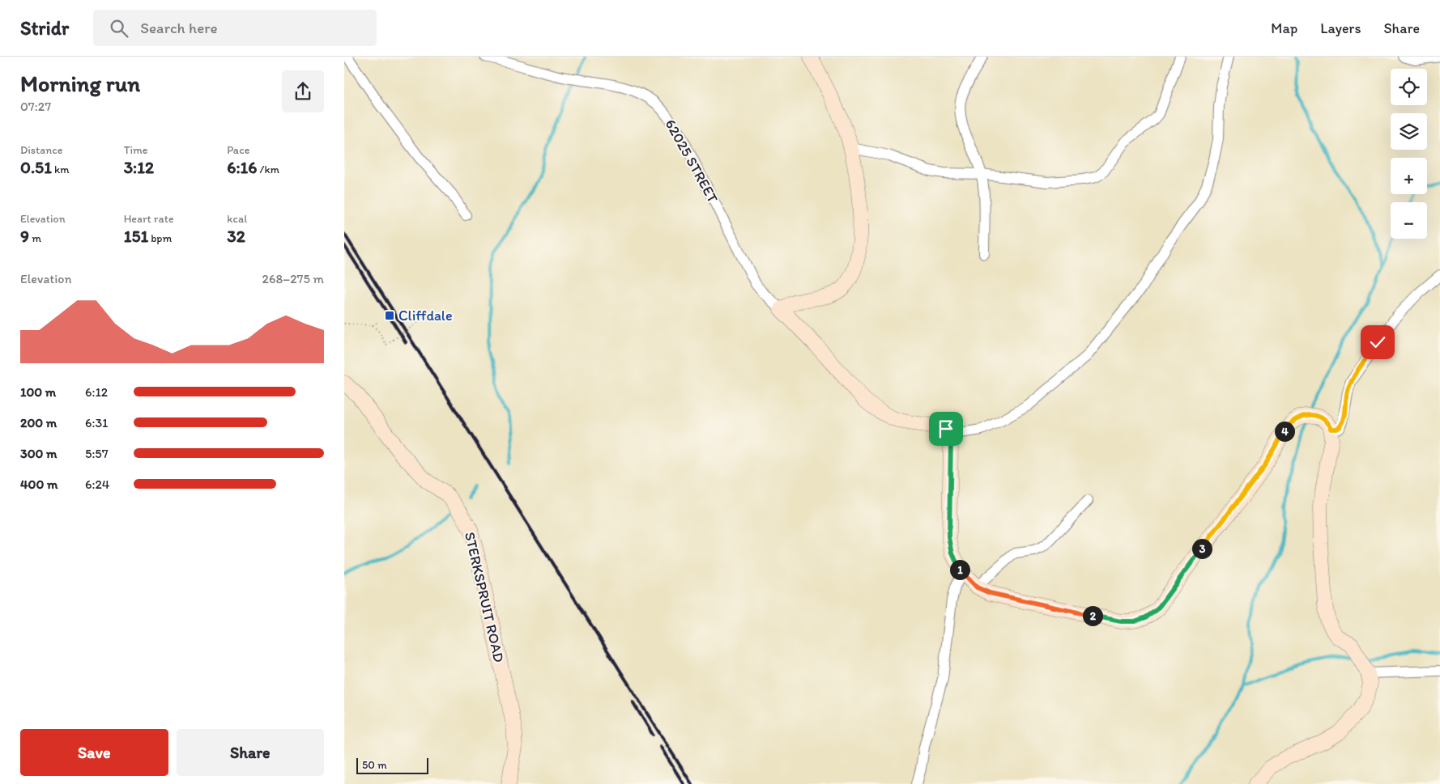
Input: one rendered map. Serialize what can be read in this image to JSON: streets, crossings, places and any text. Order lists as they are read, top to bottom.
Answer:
{
  "streets": {
    "street": ["62025 STREET", "STERKSPRUIT ROAD"]
  },
  "places": {
    "transit": ["Cliffdale"]
  },
  "scale_bar": "50 m",
  "page": {
    "header": "Stridr",
    "search": "Search here",
    "nav": ["Map", "Layers", "Share"],
    "heading": ["Morning run", "07:27"],
    "map_buttons": ["+", "−"],
    "stats": [
      ["Distance", "0.51 km"],
      ["Time", "3:12"],
      ["Pace", "6:16 /km"],
      ["Elevation", "9 m"],
      ["Heart rate", "151 bpm"],
      ["kcal", "32"]
    ],
    "chart": ["Elevation", "268–275 m"],
    "list": [
      {
        "name": "100 m",
        "note": "6:12"
      },
      {
        "name": "200 m",
        "note": "6:31"
      },
      {
        "name": "300 m",
        "note": "5:57"
      },
      {
        "name": "400 m",
        "note": "6:24"
      }
    ],
    "pins": [
      "4",
      "3",
      "1",
      "2"
    ],
    "buttons": ["Save", "Share"],
    "scale": "50 m"
  }
}
